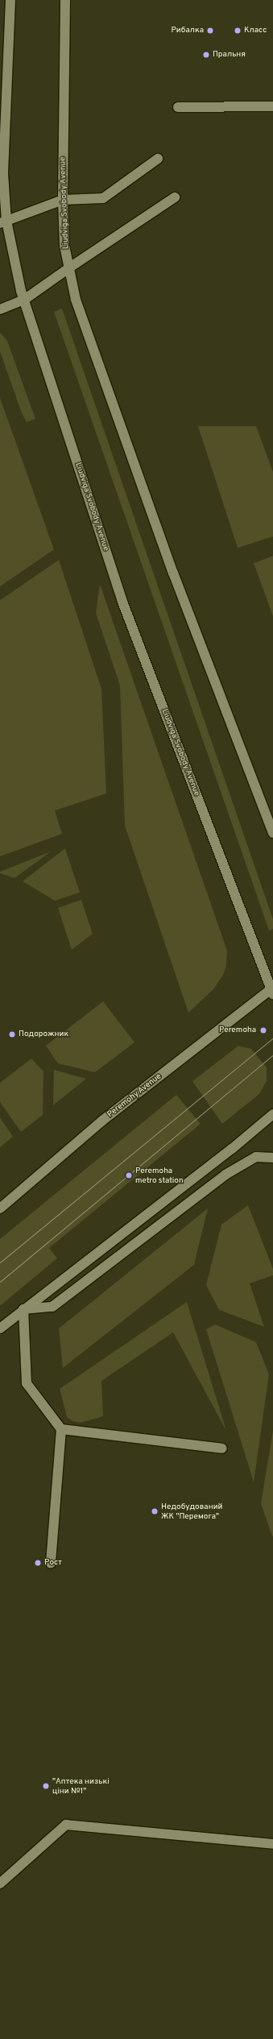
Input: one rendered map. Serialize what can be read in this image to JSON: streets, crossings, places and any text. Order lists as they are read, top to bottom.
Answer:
{
  "streets": {
    "main road": ["Liudviga Svobody Avenue", "Peremohy Avenue"]
  },
  "crossings": [
    ["Liudviga Svobody Avenue", "Peremohy Avenue"]
  ],
  "places": [
    "Рибалка",
    "Класс",
    "Пральня",
    "Peremoha",
    "Подорожник",
    "Peremoha metro station",
    "Недобудований ЖК \"Перемога\"",
    "Рост",
    "\"Аптека низькі ціни №1\""
  ]
}
